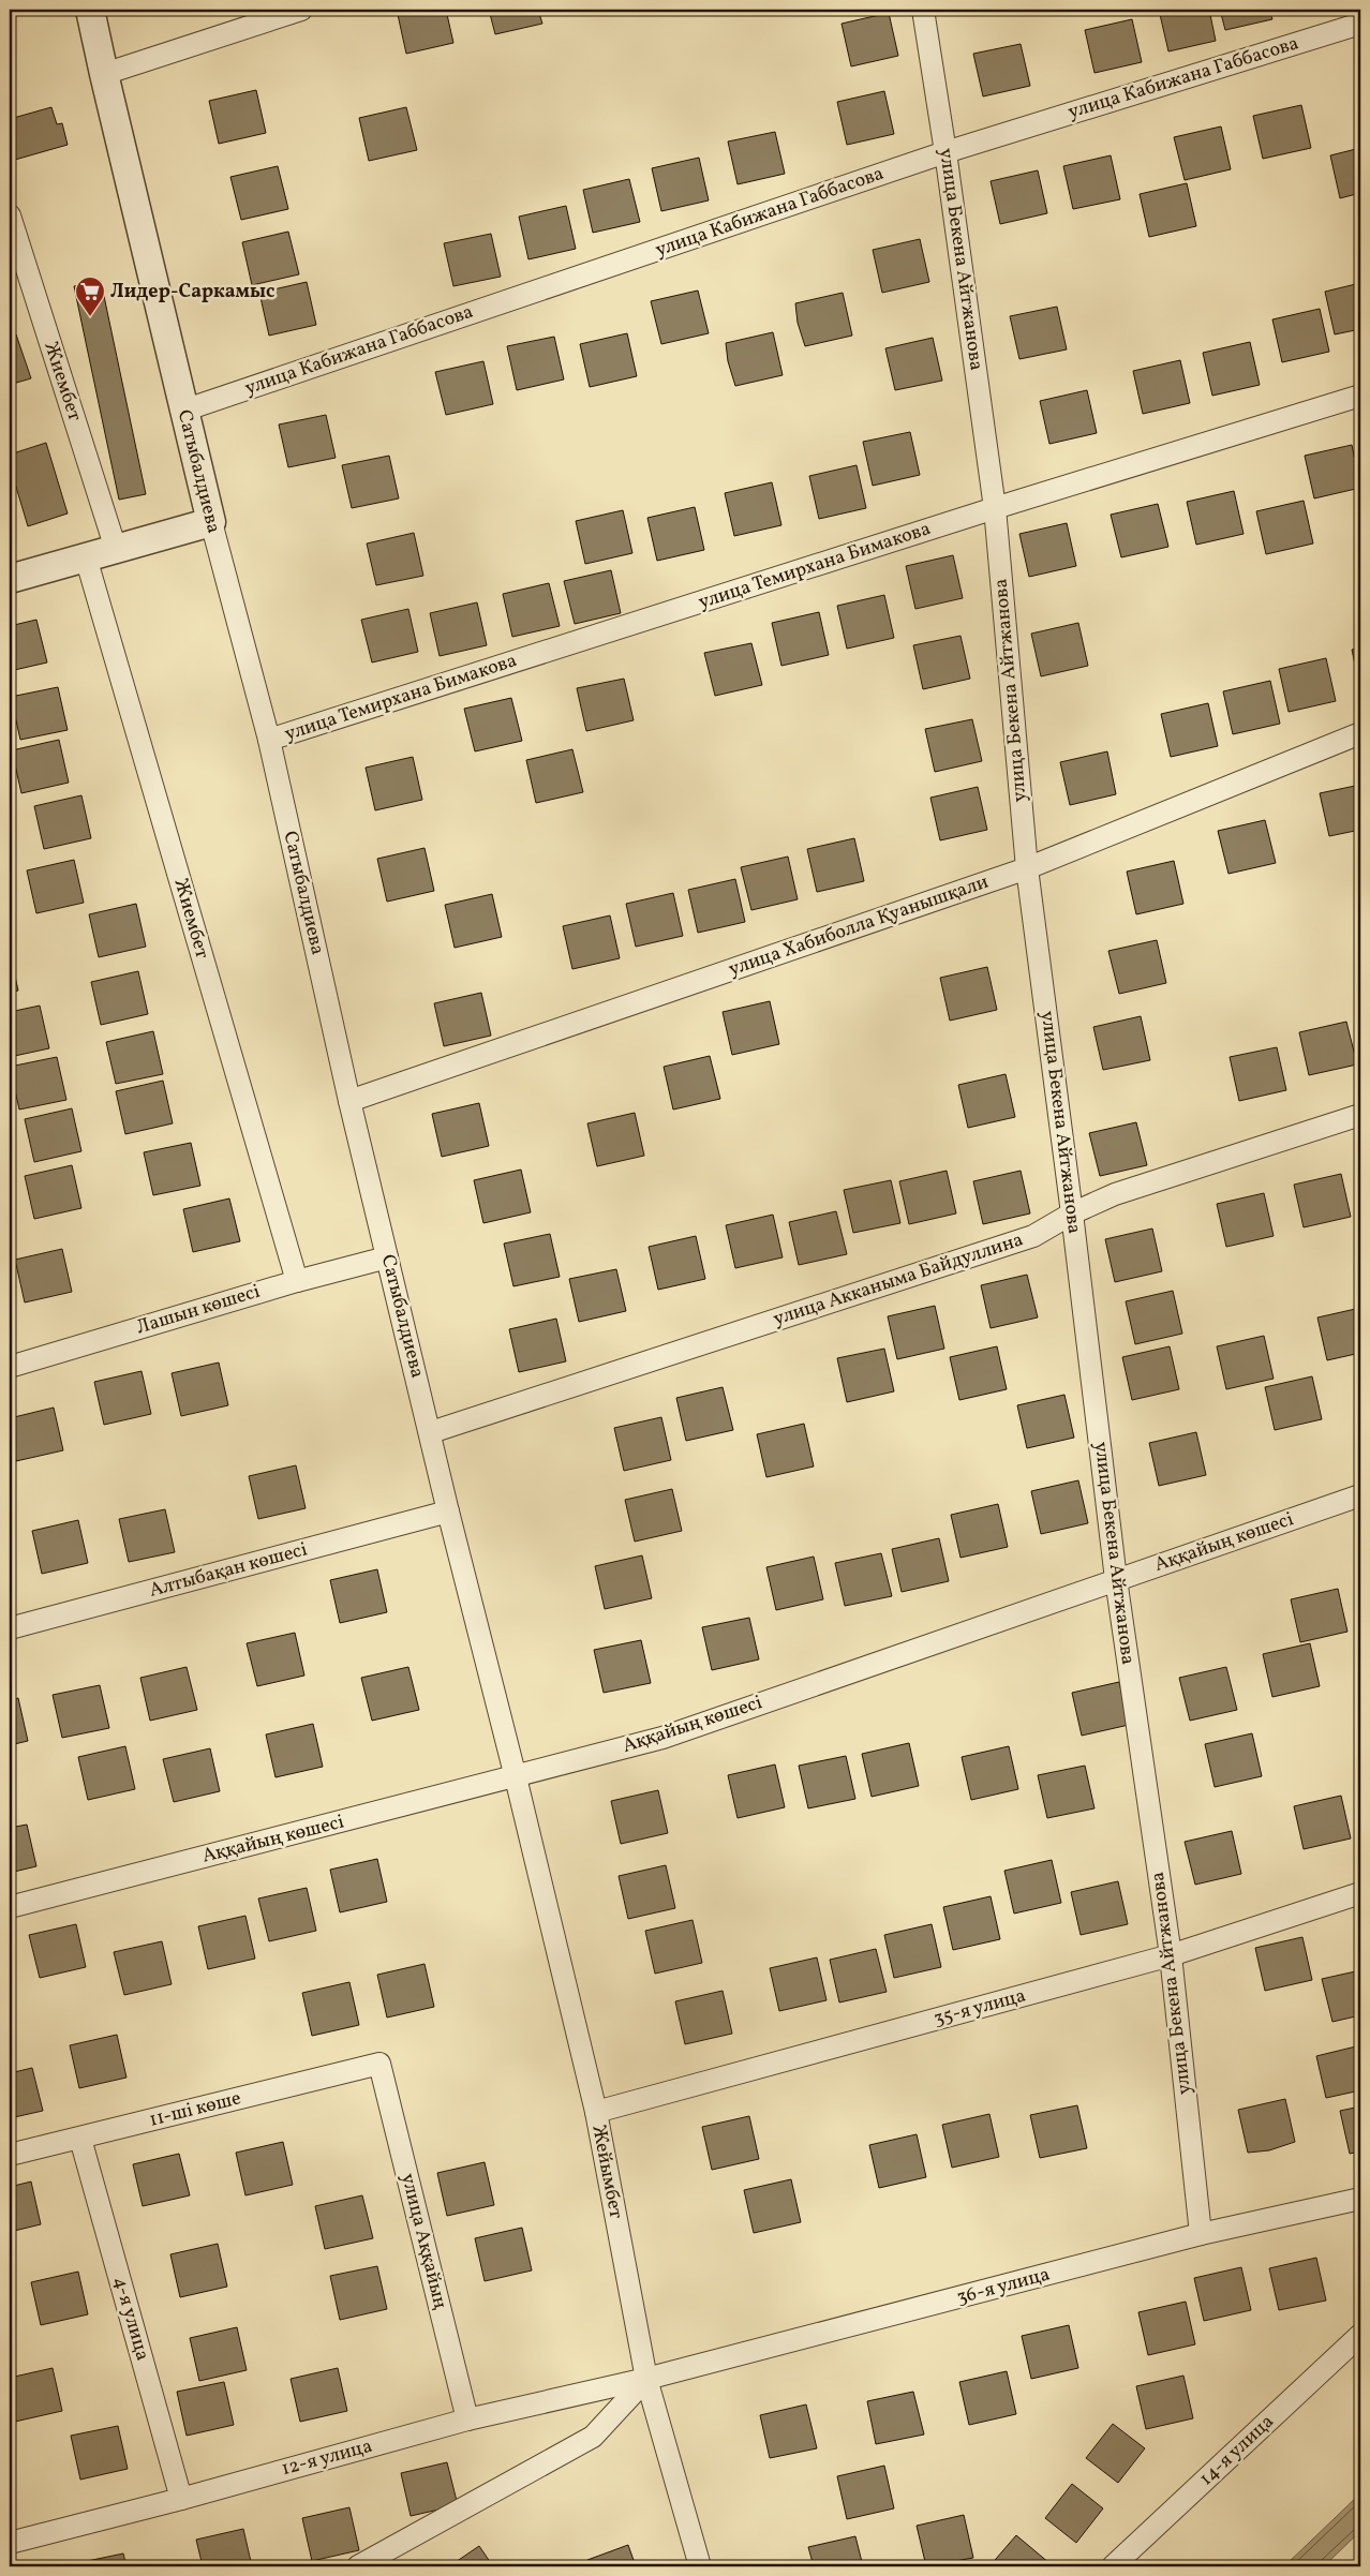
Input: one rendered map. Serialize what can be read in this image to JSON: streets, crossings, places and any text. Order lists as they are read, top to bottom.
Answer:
{
  "streets": {
    "street": [
      "улица Кабижана Габбасова",
      "улица Бекена Айтжанова",
      "Жиембет",
      "Сатыбалдиева",
      "улица Темирхана Бимакова",
      "улица Хабиболла Қуанышқали",
      "улица Акканыма Байдуллина",
      "Лашын көшесі",
      "Аққайың көшесі",
      "Алтыбақан көшесі",
      "35-я улица",
      "11-ші көше",
      "Жейымбет",
      "улица Аққайың",
      "36-я улица",
      "4-я улица",
      "14-я улица",
      "12-я улица"
    ]
  },
  "crossings": [
    ["улица Кабижана Габбасова", "улица Бекена Айтжанова"],
    ["улица Кабижана Габбасова", "Сатыбалдиева"],
    ["улица Бекена Айтжанова", "улица Темирхана Бимакова"],
    ["улица Бекена Айтжанова", "улица Хабиболла Қуанышқали"],
    ["улица Бекена Айтжанова", "улица Акканыма Байдуллина"],
    ["улица Бекена Айтжанова", "Аққайың көшесі"],
    ["улица Бекена Айтжанова", "35-я улица"],
    ["улица Бекена Айтжанова", "36-я улица"],
    ["Жиембет", "Лашын көшесі"],
    ["Сатыбалдиева", "улица Темирхана Бимакова"],
    ["Сатыбалдиева", "улица Хабиболла Қуанышқали"],
    ["Сатыбалдиева", "улица Акканыма Байдуллина"],
    ["Сатыбалдиева", "Лашын көшесі"],
    ["Сатыбалдиева", "Аққайың көшесі"],
    ["Сатыбалдиева", "Алтыбақан көшесі"],
    ["Сатыбалдиева", "Жейымбет"],
    ["Аққайың көшесі", "Жейымбет"],
    ["35-я улица", "Жейымбет"],
    ["11-ші көше", "улица Аққайың"],
    ["11-ші көше", "4-я улица"],
    ["Жейымбет", "36-я улица"],
    ["Жейымбет", "12-я улица"],
    ["улица Аққайың", "12-я улица"],
    ["36-я улица", "12-я улица"],
    ["4-я улица", "12-я улица"]
  ],
  "places": {
    "supermarket": ["Лидер-Саркамыс"]
  }
}
